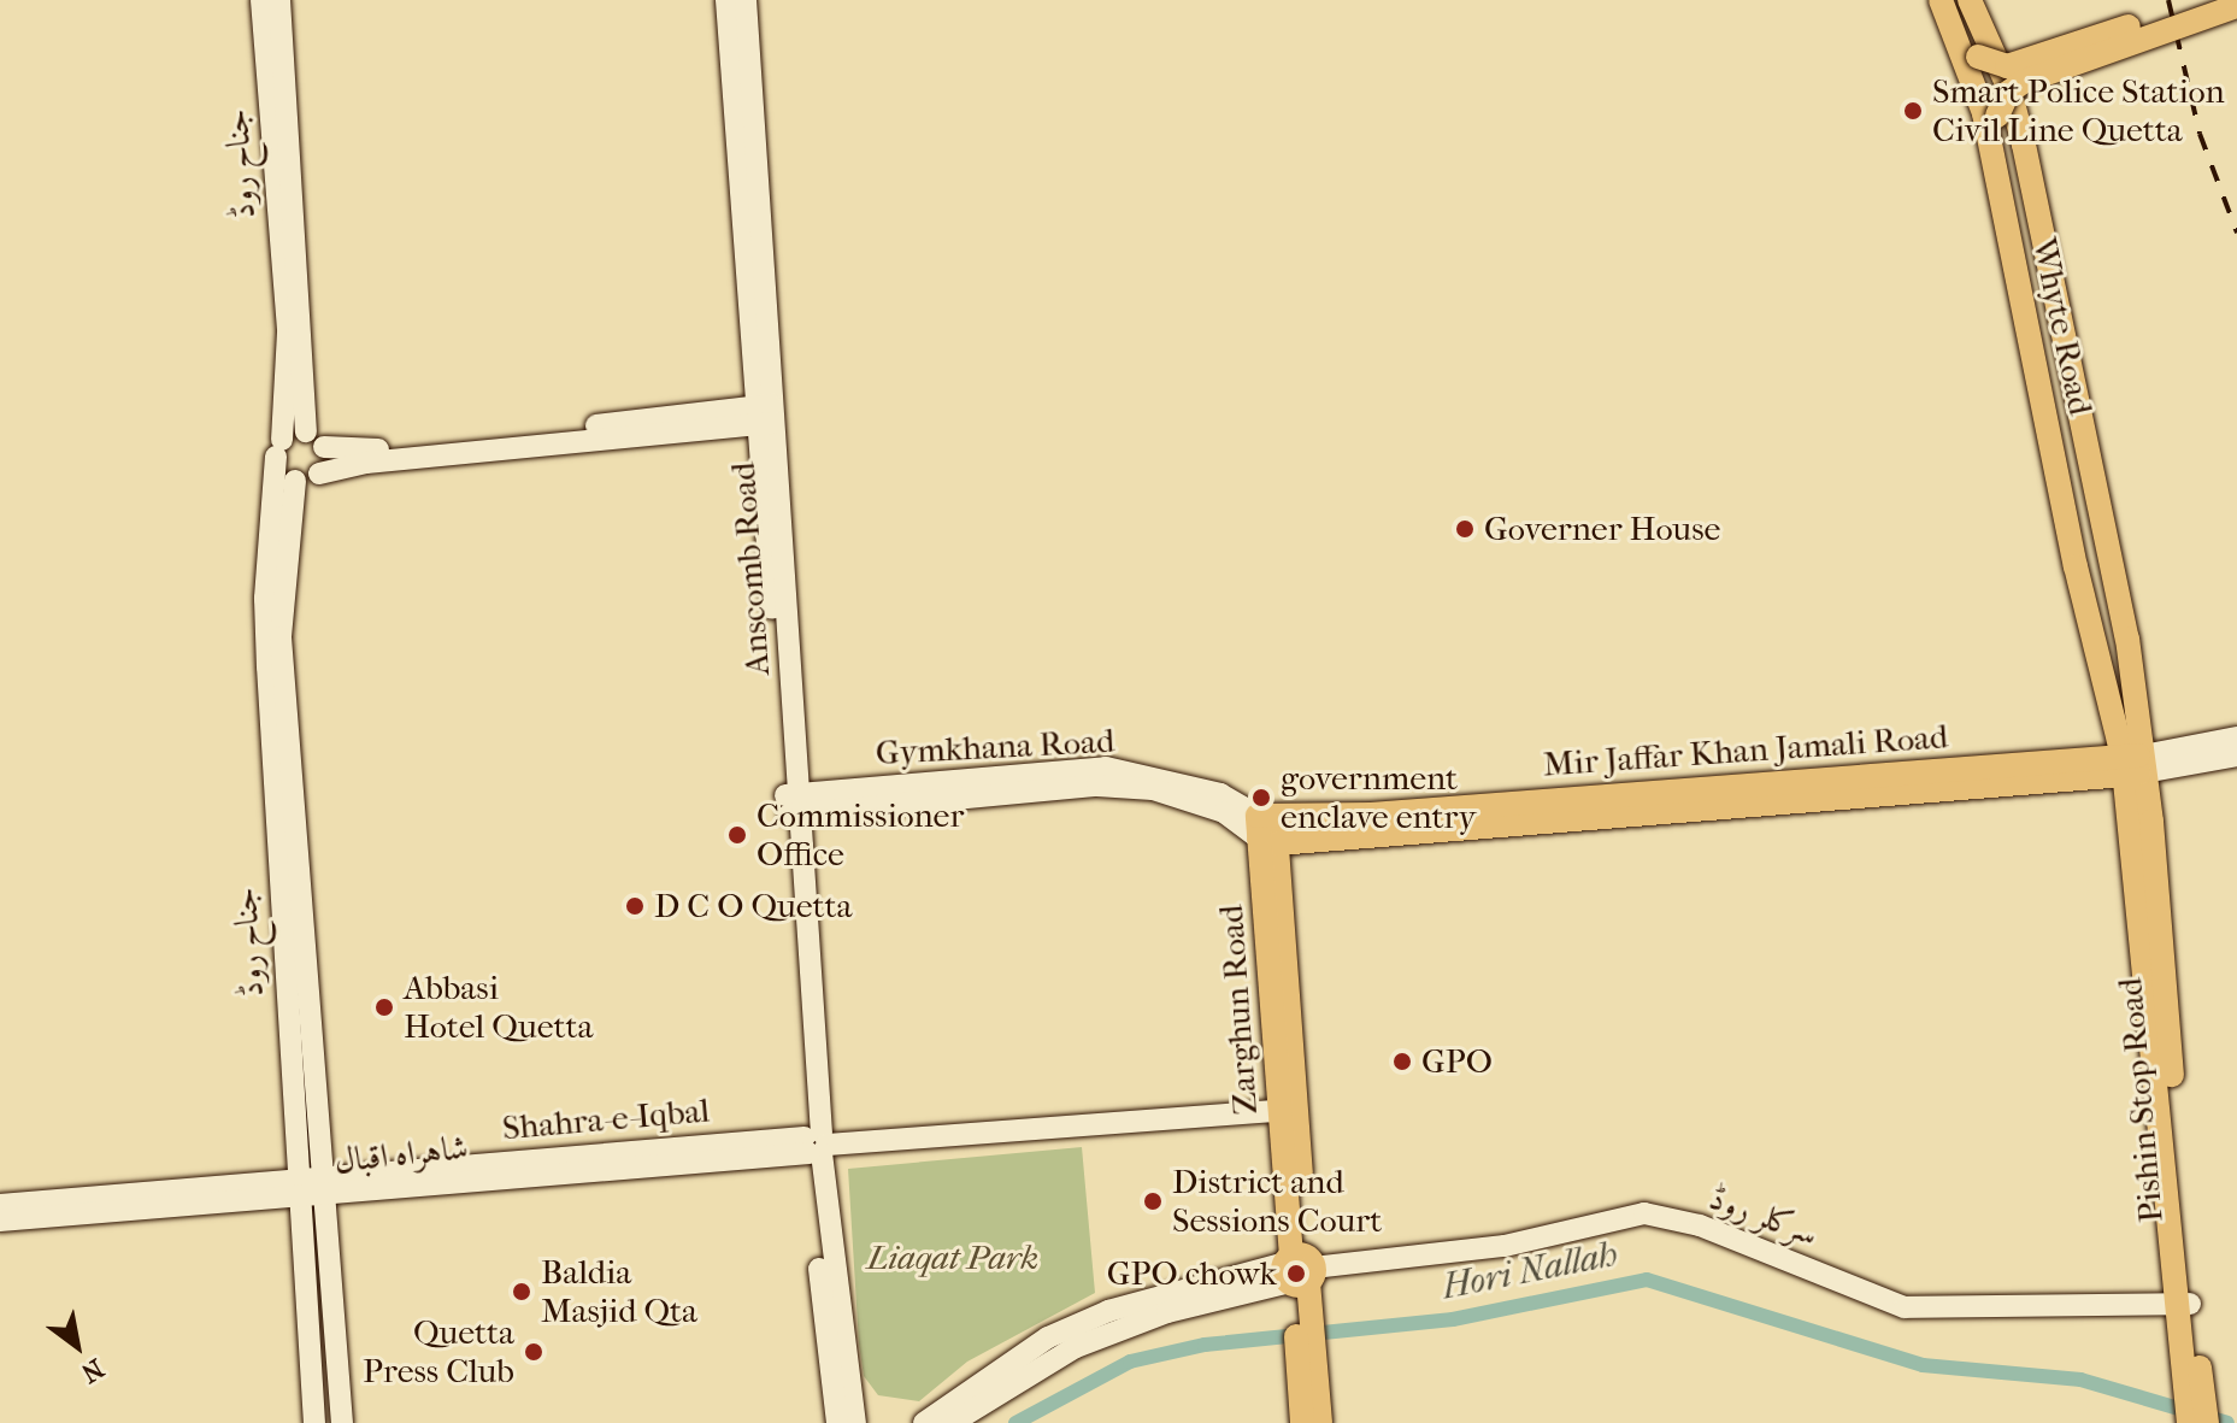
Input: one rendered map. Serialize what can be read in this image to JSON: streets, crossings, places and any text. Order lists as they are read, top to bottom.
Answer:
{
  "streets": {
    "main road": [
      "Whyte Road",
      "Mir Jaffar Khan Jamali Road",
      "Zarghun Road",
      "Pishin Stop Road"
    ],
    "street": [
      "جناح روڈ",
      "Anscomb Road",
      "Gymkhana Road",
      "Shahra-e-Iqbal",
      "شاہراہ اقبال",
      "سرکلر روڈ"
    ]
  },
  "crossings": [
    ["جناح روڈ", "Shahra-e-Iqbal"],
    ["جناح روڈ", "شاہراہ اقبال"],
    ["Whyte Road", "Mir Jaffar Khan Jamali Road"],
    ["Whyte Road", "Pishin Stop Road"],
    ["Anscomb Road", "Gymkhana Road"],
    ["Anscomb Road", "Shahra-e-Iqbal"],
    ["Gymkhana Road", "Mir Jaffar Khan Jamali Road"],
    ["Gymkhana Road", "Zarghun Road"],
    ["Mir Jaffar Khan Jamali Road", "Zarghun Road"],
    ["Mir Jaffar Khan Jamali Road", "Pishin Stop Road"],
    ["Zarghun Road", "Shahra-e-Iqbal"],
    ["Zarghun Road", "سرکلر روڈ"],
    ["Pishin Stop Road", "سرکلر روڈ"],
    ["Shahra-e-Iqbal", "شاہراہ اقبال"]
  ],
  "water": ["Hori Nallah"],
  "parks": ["Liaqat Park"],
  "places": [
    "Smart Police Station Civil Line Quetta",
    "Governer House",
    "government enclave entry",
    "Commissioner Office",
    "D C O Quetta",
    "Abbasi Hotel Quetta",
    "GPO",
    "District and Sessions Court",
    "GPO chowk",
    "Baldia Masjid Qta",
    "Quetta Press Club"
  ],
  "north": "bottom right"
}
